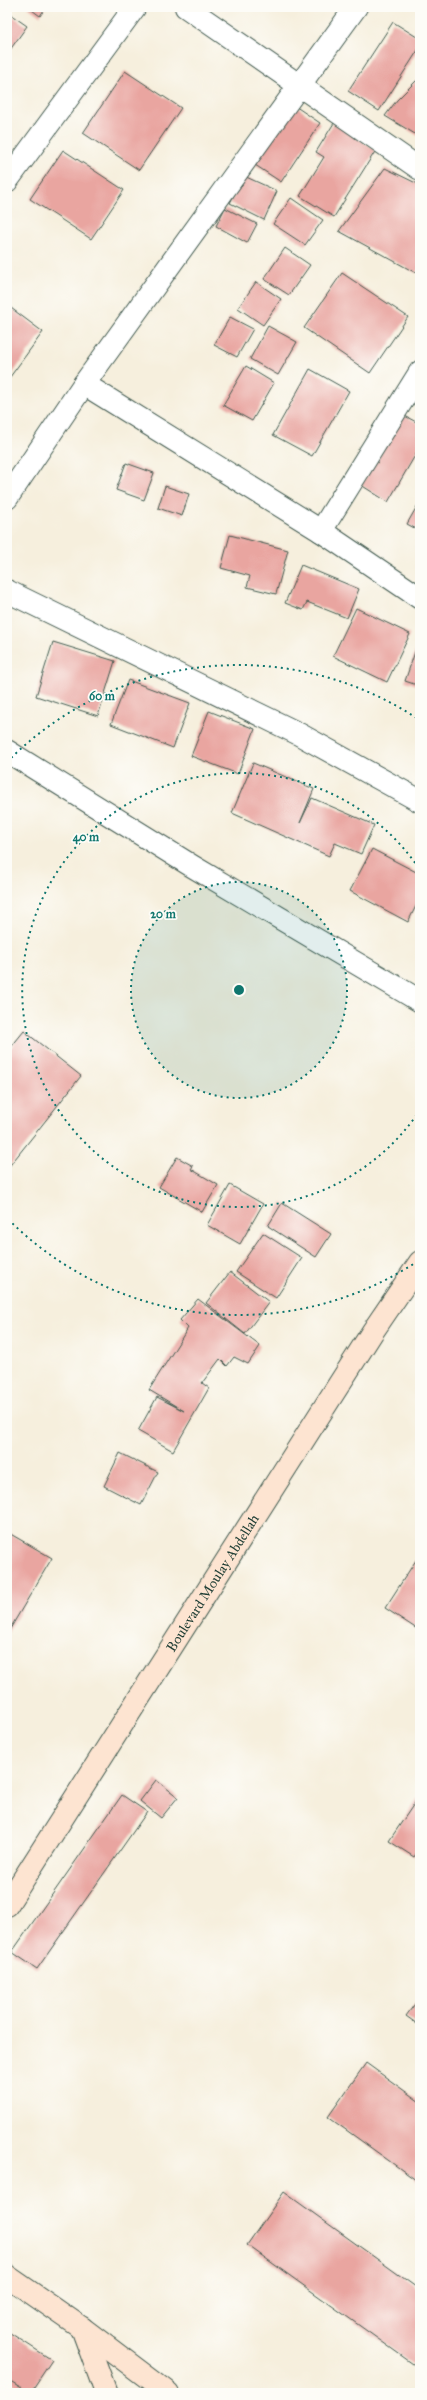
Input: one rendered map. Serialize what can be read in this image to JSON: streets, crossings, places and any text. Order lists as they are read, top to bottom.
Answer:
{
  "streets": {
    "main road": ["Boulevard Moulay Abdellah"]
  },
  "rings": ["60 m", "40 m", "20 m"]
}
